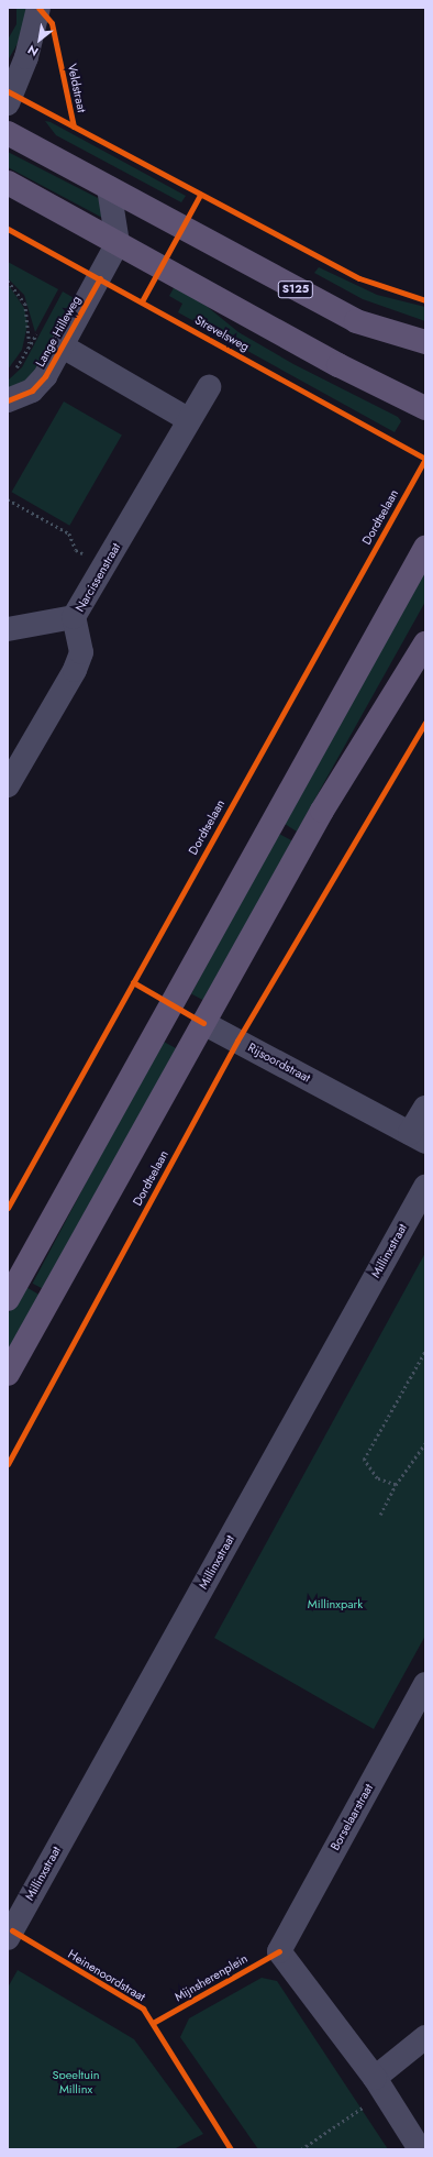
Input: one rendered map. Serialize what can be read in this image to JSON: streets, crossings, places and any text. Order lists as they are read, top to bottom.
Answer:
{
  "streets": {
    "main road": ["S125"],
    "street": [
      "Lange Hilleweg",
      "Narcissenstraat",
      "Rijsoordstraat",
      "Millinxstraat",
      "Borselaarstraat"
    ],
    "cycle path": [
      "Veldstraat",
      "Strevelsweg",
      "Dordtselaan",
      "Heinenoordstraat",
      "Mijnsherenplein"
    ]
  },
  "parks": ["Millinxpark", "Speeltuin Millinx"],
  "north": "bottom left"
}
